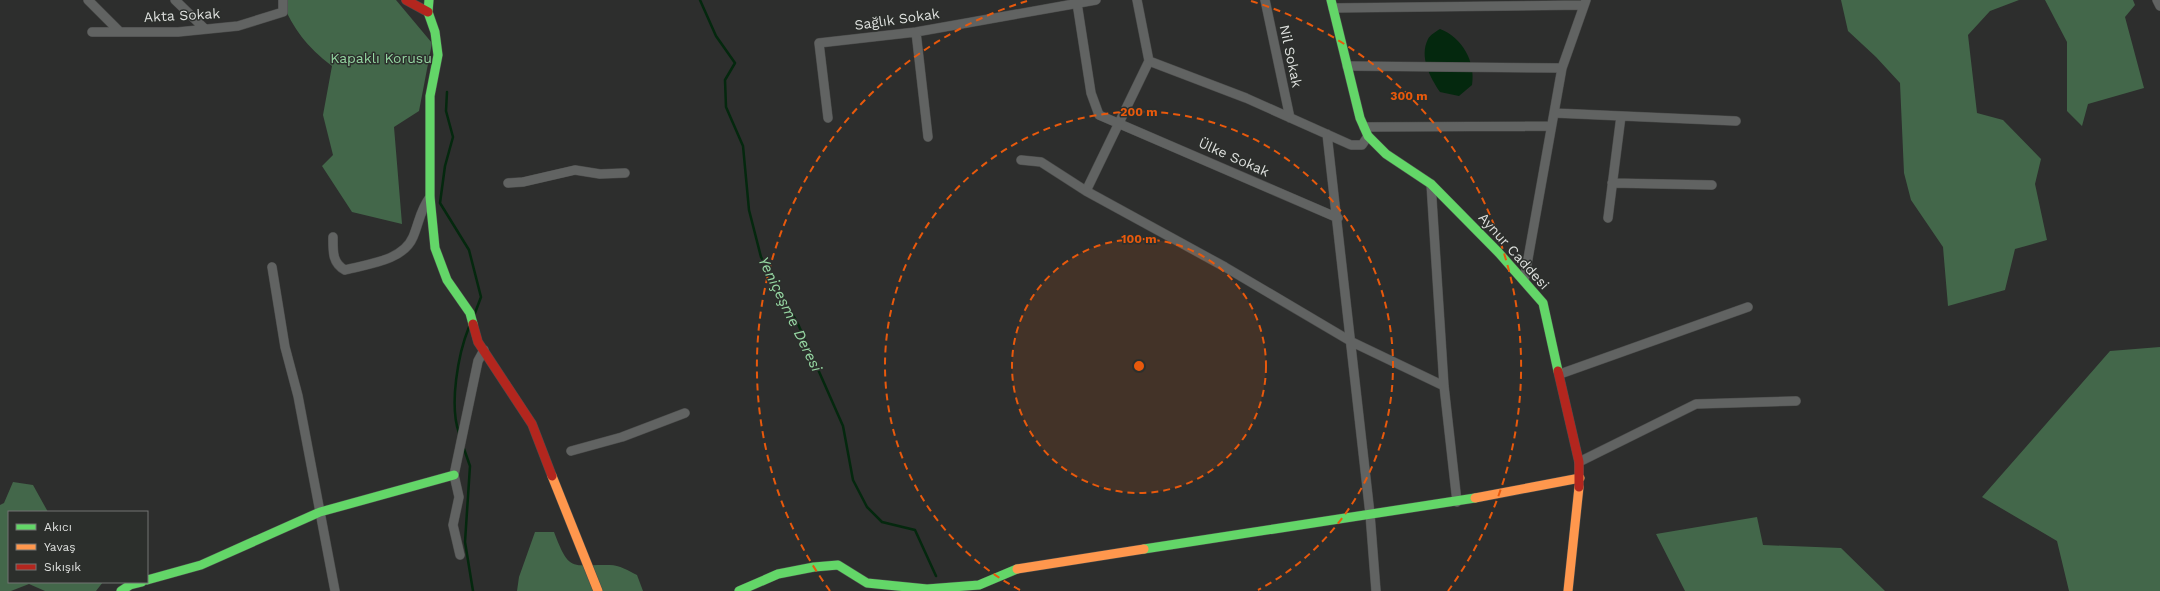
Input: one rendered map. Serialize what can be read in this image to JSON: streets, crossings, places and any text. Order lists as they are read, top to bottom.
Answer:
{
  "streets": {
    "street": [
      "Akta Sokak",
      "Sağlık Sokak",
      "Nil Sokak",
      "Ülke Sokak",
      "Aynur Caddesi"
    ]
  },
  "crossings": [
    ["Sağlık Sokak", "Ülke Sokak"]
  ],
  "water": ["Yeniçeşme Deresi"],
  "parks": ["Kapaklı Korusu"],
  "legend": ["Akıcı", "Yavaş", "Sıkışık"],
  "rings": ["300 m", "200 m", "100 m"]
}
